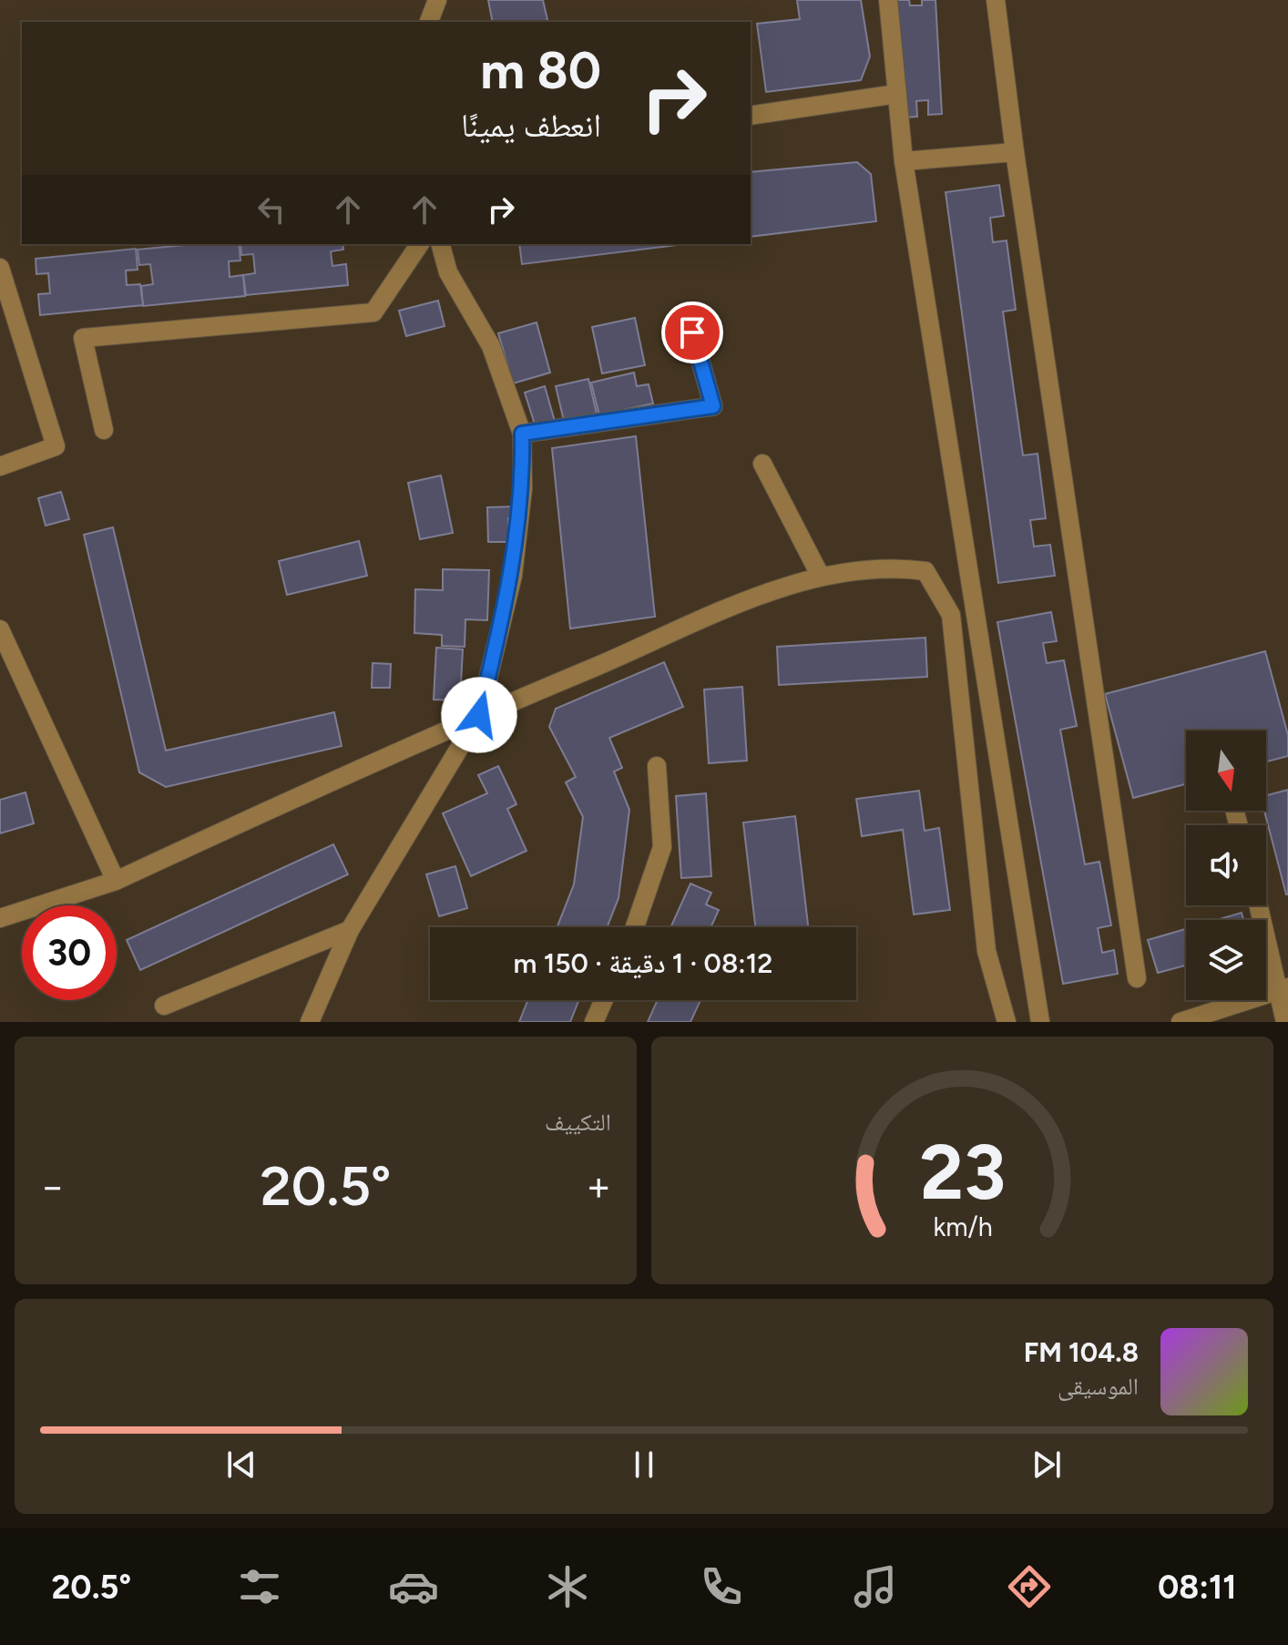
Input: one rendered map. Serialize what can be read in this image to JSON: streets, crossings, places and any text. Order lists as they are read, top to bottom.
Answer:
{
  "north": "bottom",
  "page": {
    "turn": ["80 m", "انعطف يمينًا"],
    "limit": "30",
    "trip": "08:12 · 1 دقيقة · 150 m",
    "tile": "التكييف",
    "heat": ["−", "20.5°", "+"],
    "song": ["104.8 FM", "الموسيقى"],
    "tabs": ["08:11", "20.5°"],
    "gauge": ["23", "km/h"]
  }
}
